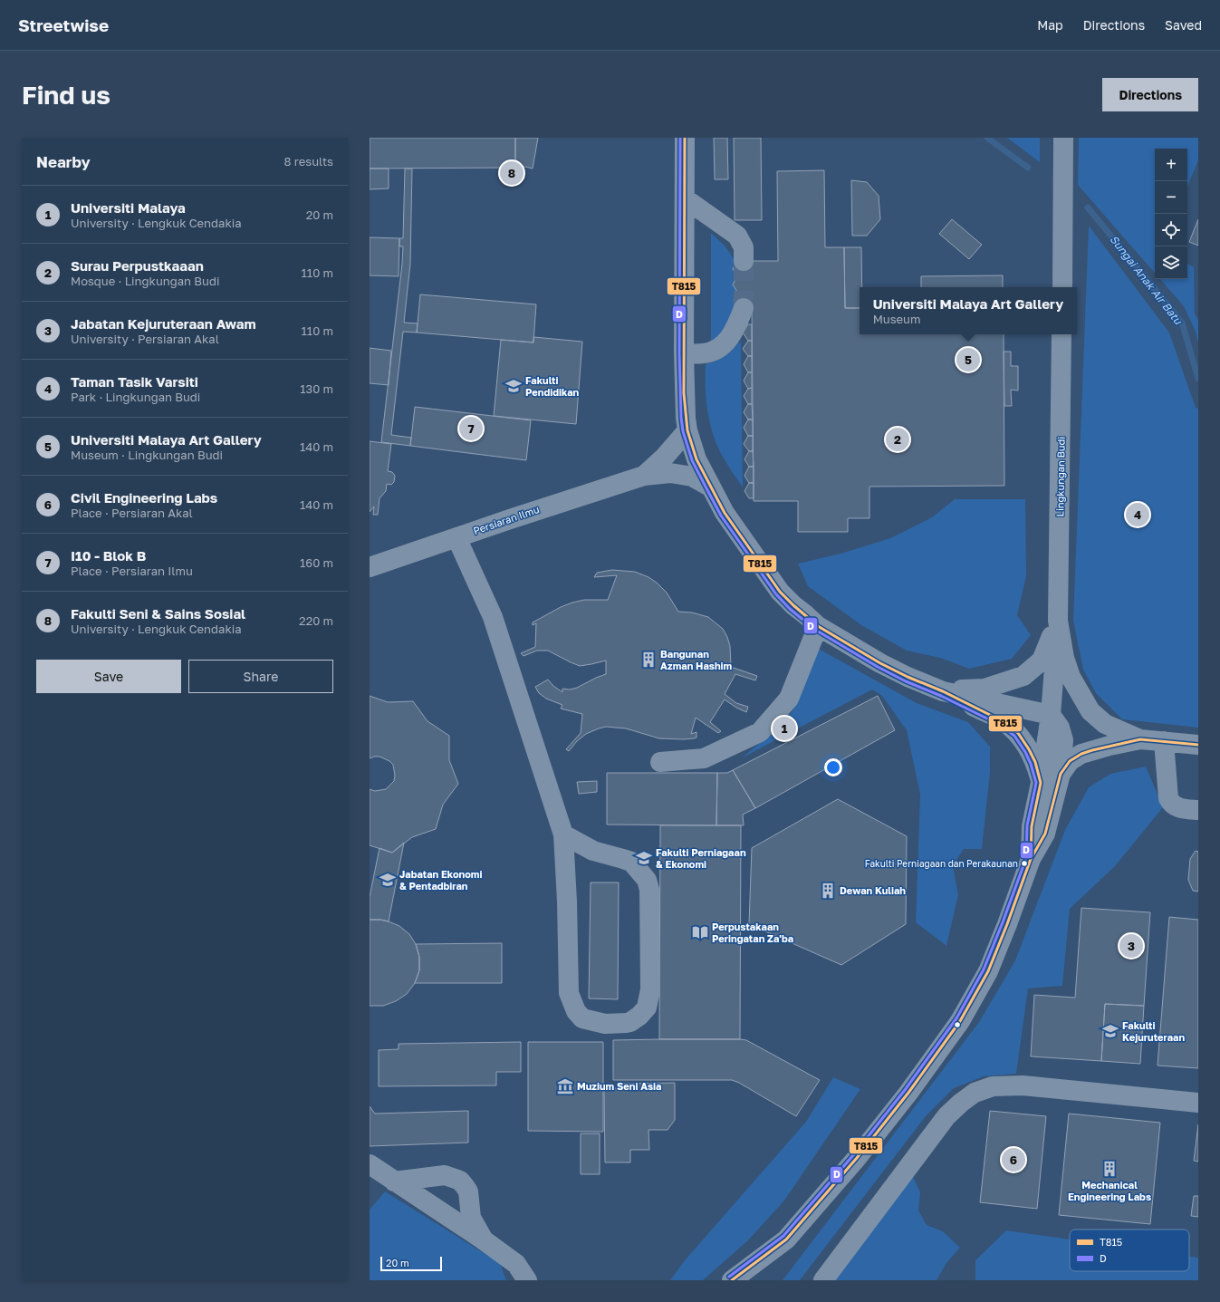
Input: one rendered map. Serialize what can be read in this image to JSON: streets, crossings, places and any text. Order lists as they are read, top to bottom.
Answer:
{
  "streets": {
    "street": ["Lingkungan Budi", "Persiaran Ilmu"]
  },
  "water": ["Sungai Anak Air Batu"],
  "places": {
    "school or university": [
      "Fakulti Pendidikan",
      "Fakulti Perniagaan & Ekonomi",
      "Jabatan Ekonomi & Pentadbiran",
      "Fakulti Kejuruteraan"
    ],
    "building": ["Bangunan Azman Hashim", "Dewan Kuliah", "Mechanical Engineering Labs"],
    "other": ["Fakulti Perniagaan dan Perakaunan"],
    "library": ["Perpustakaan Peringatan Za'ba"],
    "museum": ["Muzium Seni Asia"]
  },
  "lines": ["transit line T815", "transit line D"],
  "legend": ["T815", "D"],
  "scale_bar": "20 m",
  "page": {
    "header": "Streetwise",
    "nav": ["Map", "Directions", "Saved"],
    "buttons": [
      "Directions",
      ["Save", "Share"]
    ],
    "title": "Find us",
    "heading": ["Nearby", "8 results"],
    "map_buttons": ["+", "−"],
    "pins": [
      "8",
      "5",
      "7",
      "2",
      "4",
      "1",
      "3",
      "6"
    ],
    "list": [
      {
        "mark": "1",
        "name": "Universiti Malaya",
        "note": "University · Lengkuk Cendakia",
        "value": "20 m"
      },
      {
        "mark": "2",
        "name": "Surau Perpustkaaan",
        "note": "Mosque · Lingkungan Budi",
        "value": "110 m"
      },
      {
        "mark": "3",
        "name": "Jabatan Kejuruteraan Awam",
        "note": "University · Persiaran Akal",
        "value": "110 m"
      },
      {
        "mark": "4",
        "name": "Taman Tasik Varsiti",
        "note": "Park · Lingkungan Budi",
        "value": "130 m"
      },
      {
        "mark": "5",
        "name": "Universiti Malaya Art Gallery",
        "note": "Museum · Lingkungan Budi",
        "value": "140 m"
      },
      {
        "mark": "6",
        "name": "Civil Engineering Labs",
        "note": "Place · Persiaran Akal",
        "value": "140 m"
      },
      {
        "mark": "7",
        "name": "I10 - Blok B",
        "note": "Place · Persiaran Ilmu",
        "value": "160 m"
      },
      {
        "mark": "8",
        "name": "Fakulti Seni & Sains Sosial",
        "note": "University · Lengkuk Cendakia",
        "value": "220 m"
      }
    ],
    "popup": ["Universiti Malaya Art Gallery", "Museum"],
    "scale": "20 m"
  }
}
